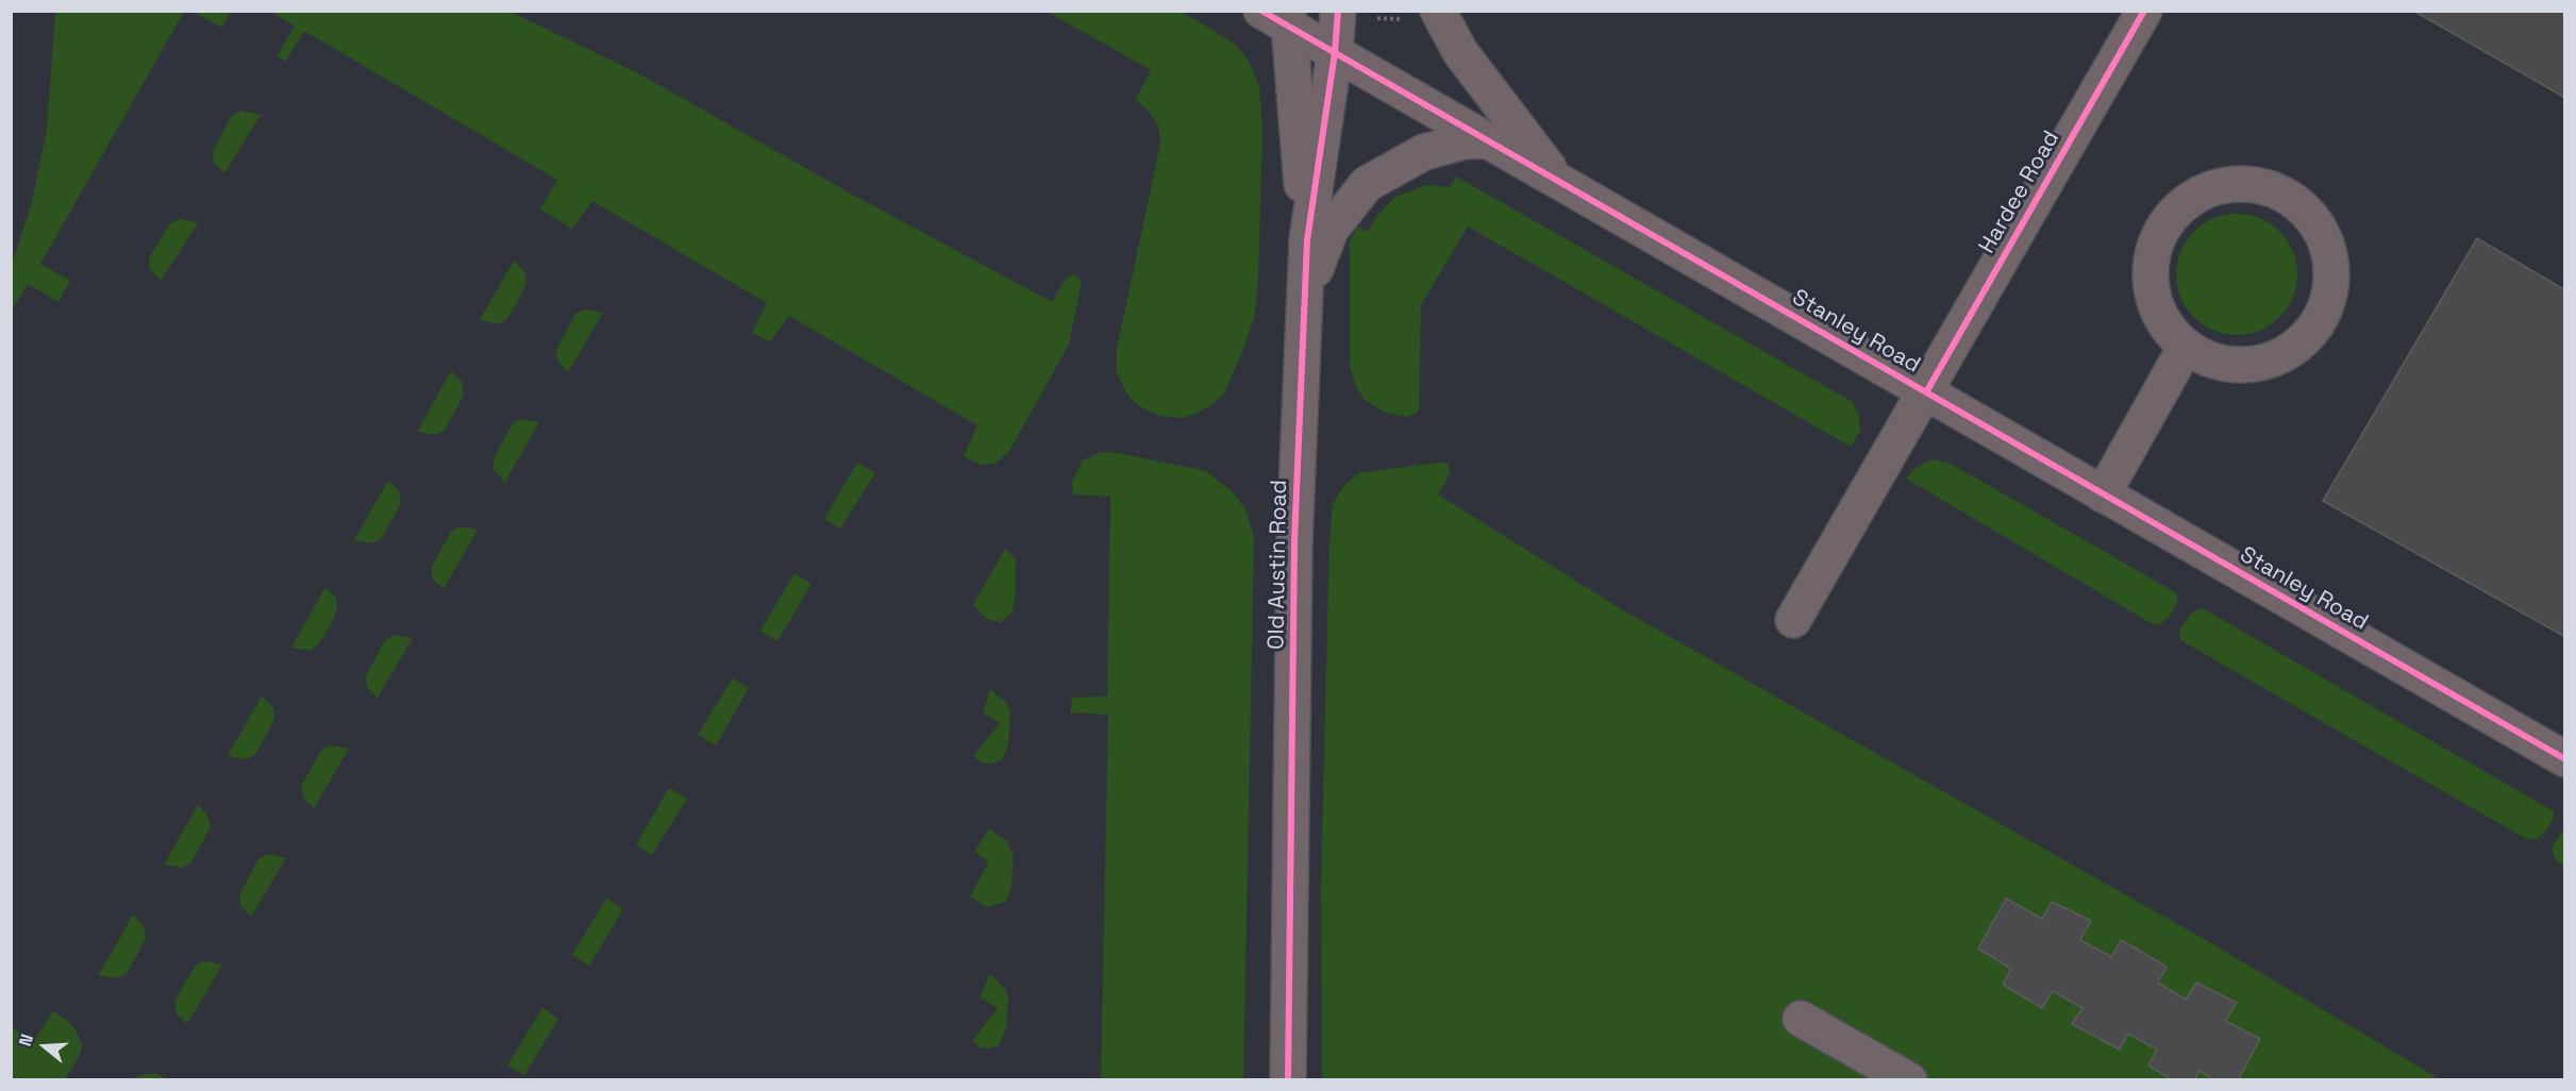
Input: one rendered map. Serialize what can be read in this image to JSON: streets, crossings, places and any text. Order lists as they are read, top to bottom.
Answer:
{
  "streets": {
    "street": ["Hardee Road", "Stanley Road", "Old Austin Road"]
  },
  "crossings": [
    ["Hardee Road", "Stanley Road"],
    ["Stanley Road", "Old Austin Road"]
  ],
  "north": "left"
}
